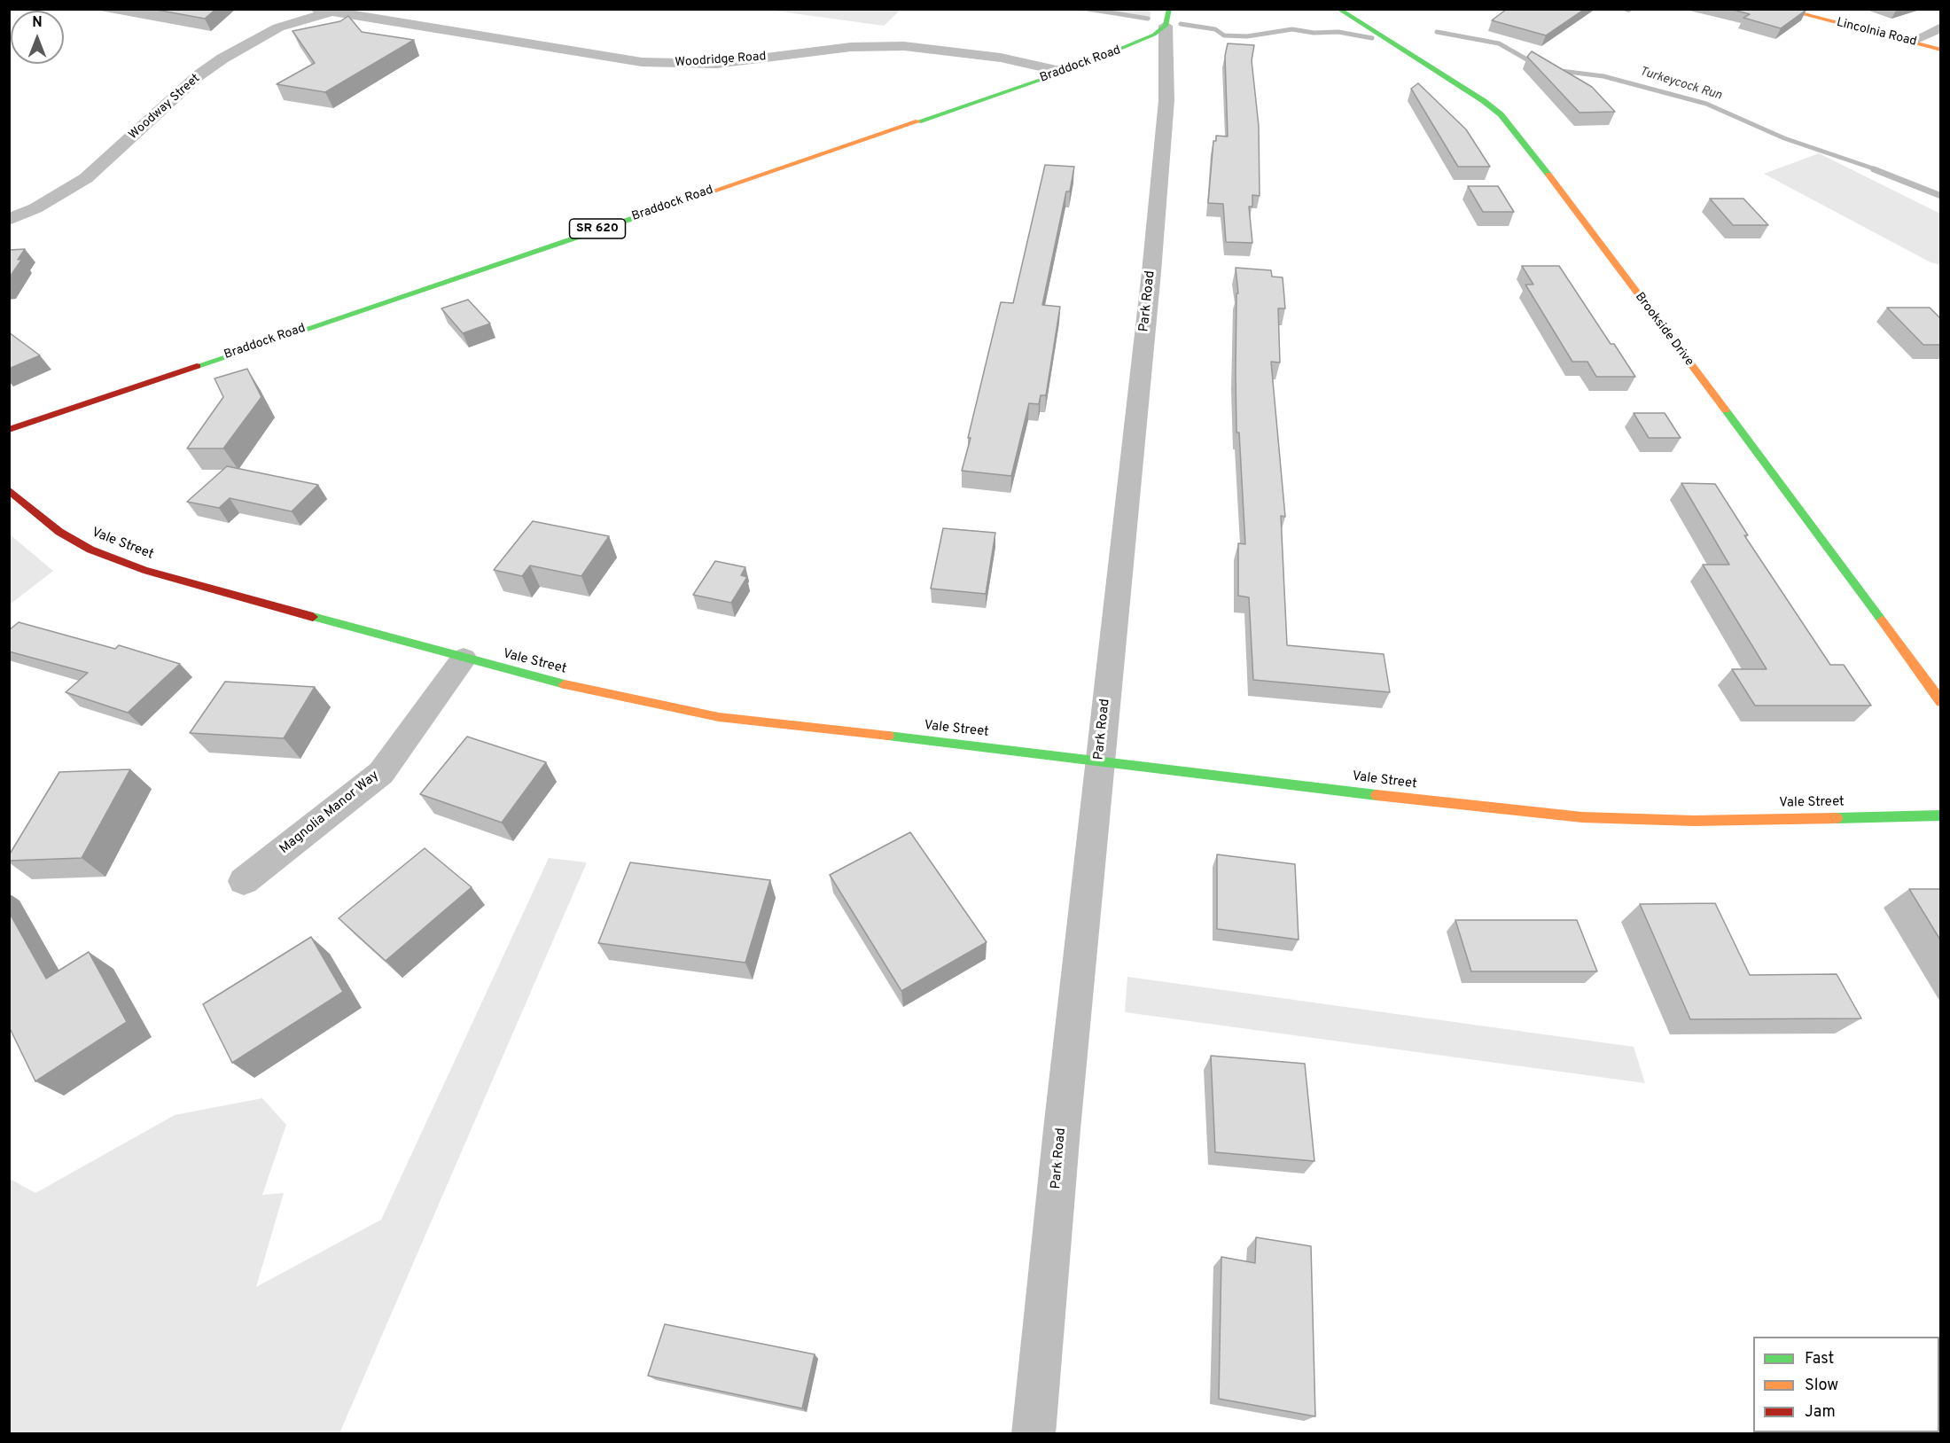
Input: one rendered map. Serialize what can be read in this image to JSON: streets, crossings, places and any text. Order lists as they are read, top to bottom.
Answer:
{
  "streets": {
    "street": [
      "Lincolnia Road",
      "Woodridge Road",
      "Braddock Road",
      "Woodway Street",
      "SR 620",
      "Park Road",
      "Brookside Drive",
      "Vale Street",
      "Magnolia Manor Way"
    ]
  },
  "crossings": [
    ["Woodridge Road", "Braddock Road"],
    ["Woodridge Road", "Woodway Street"],
    ["Braddock Road", "Park Road"],
    ["Park Road", "Vale Street"],
    ["Vale Street", "Magnolia Manor Way"]
  ],
  "water": ["Turkeycock Run"],
  "legend": ["Fast", "Slow", "Jam"],
  "north": "top"
}
